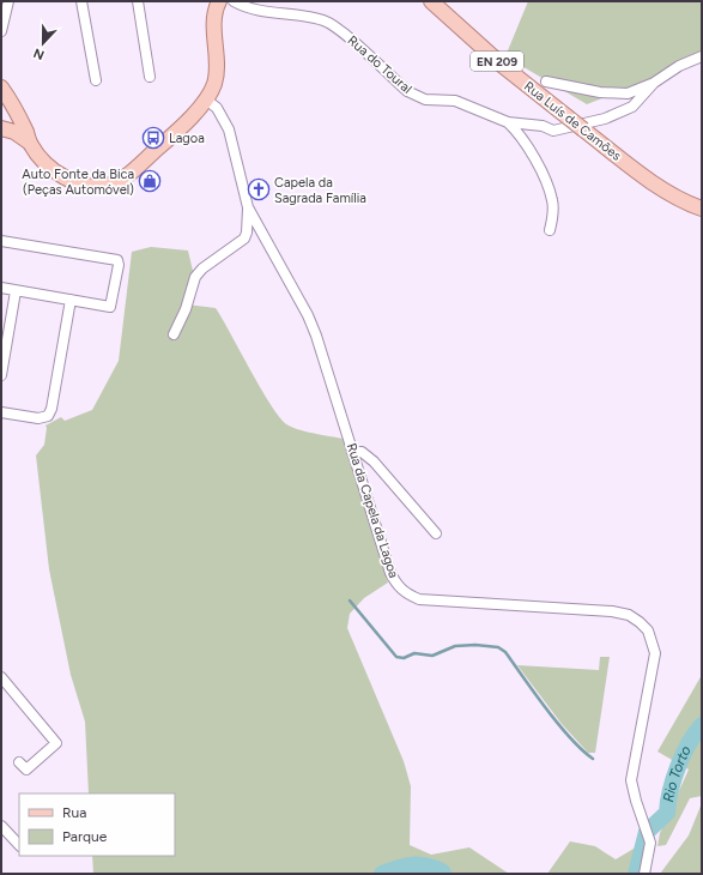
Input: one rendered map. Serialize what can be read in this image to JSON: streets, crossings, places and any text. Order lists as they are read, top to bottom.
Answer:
{
  "streets": {
    "main road": ["EN 209", "Rua Luís de Camões"],
    "street": ["Rua do Toural", "Rua da Capela da Lagoa"]
  },
  "water": ["Rio Torto"],
  "places": {
    "bus stop": ["Lagoa"],
    "shop": ["Auto Fonte da Bica (Peças Automóvel)"],
    "church": ["Capela da Sagrada Família"]
  },
  "legend": ["Rua", "Parque"],
  "north": "bottom"
}
